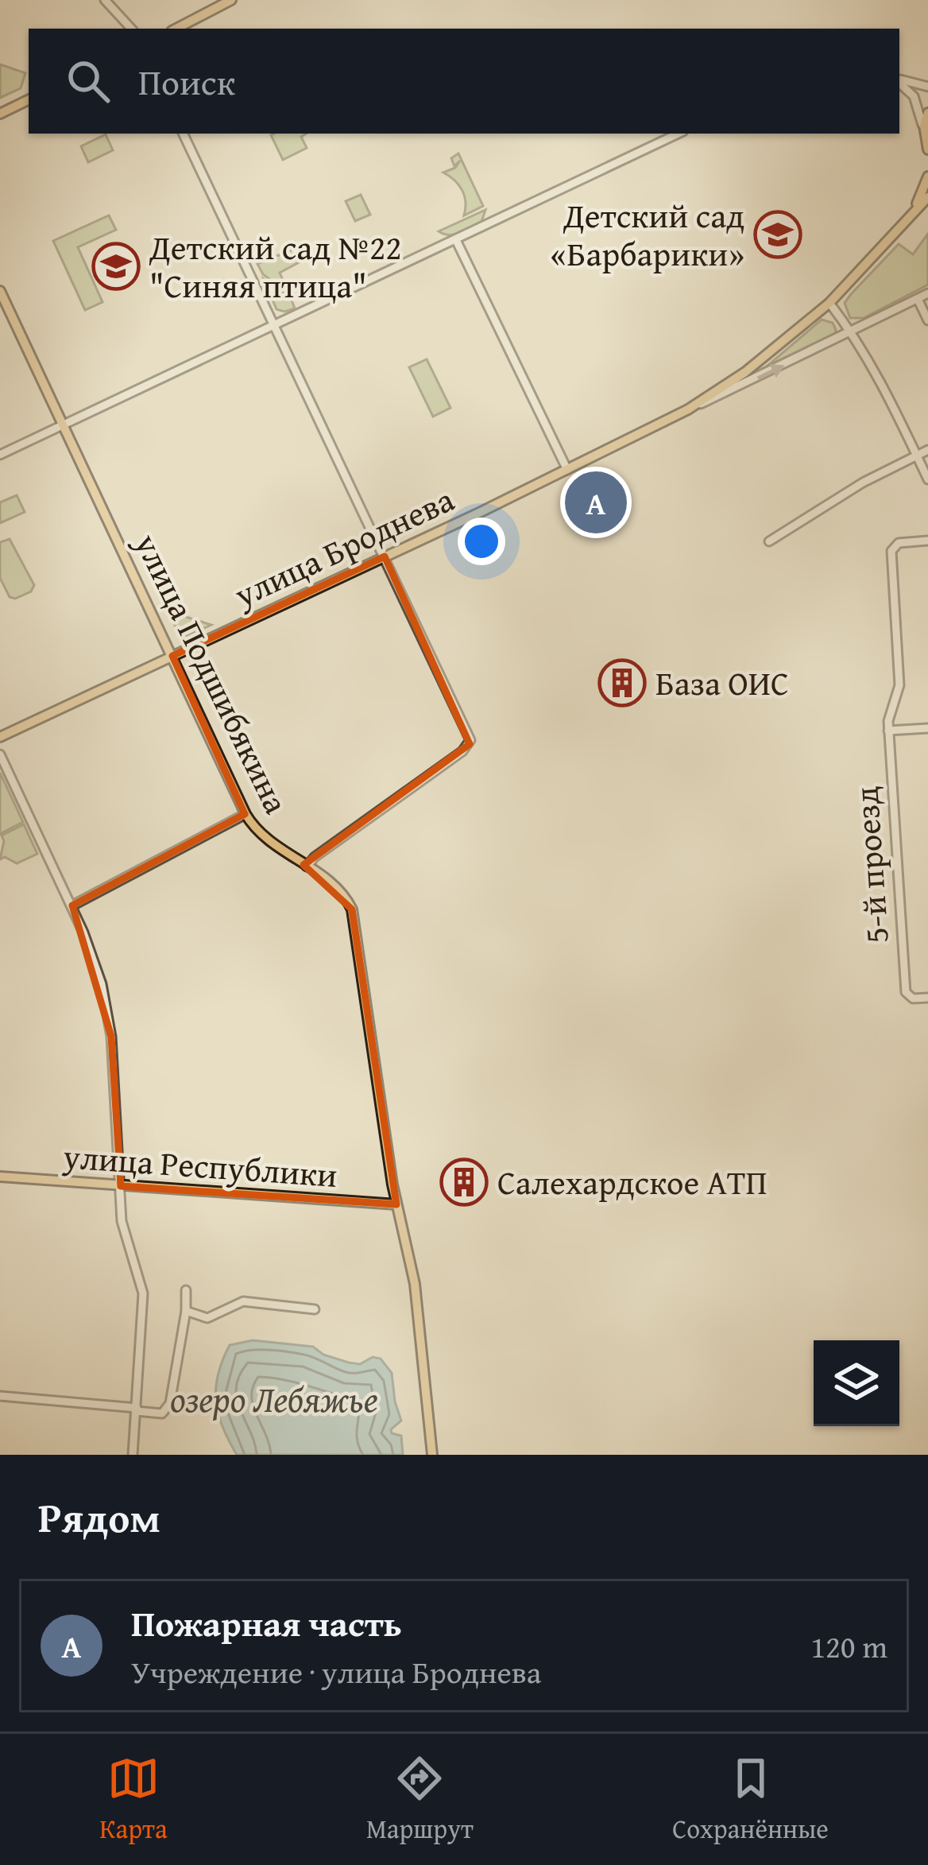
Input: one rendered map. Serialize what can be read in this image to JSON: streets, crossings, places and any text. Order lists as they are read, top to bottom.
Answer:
{
  "streets": {
    "main road": ["улица Броднева", "улица Подшибякина", "улица Республики"],
    "street": ["5-й проезд"]
  },
  "crossings": [
    ["улица Броднева", "улица Подшибякина"],
    ["улица Подшибякина", "улица Республики"]
  ],
  "water": ["озеро Лебяжье"],
  "places": {
    "school or university": ["Детский сад «Барбарики»", "Детский сад №22 \"Синяя птица\""],
    "building": ["База ОИС", "Салехардское АТП"]
  },
  "page": {
    "search": "Поиск",
    "pins": "A",
    "heading": "Рядом",
    "list": [
      {
        "mark": "A",
        "name": "Пожарная часть",
        "note": "Учреждение · улица Броднева",
        "value": "120 m"
      }
    ],
    "nav": ["Карта", "Маршрут", "Сохранённые"]
  }
}
